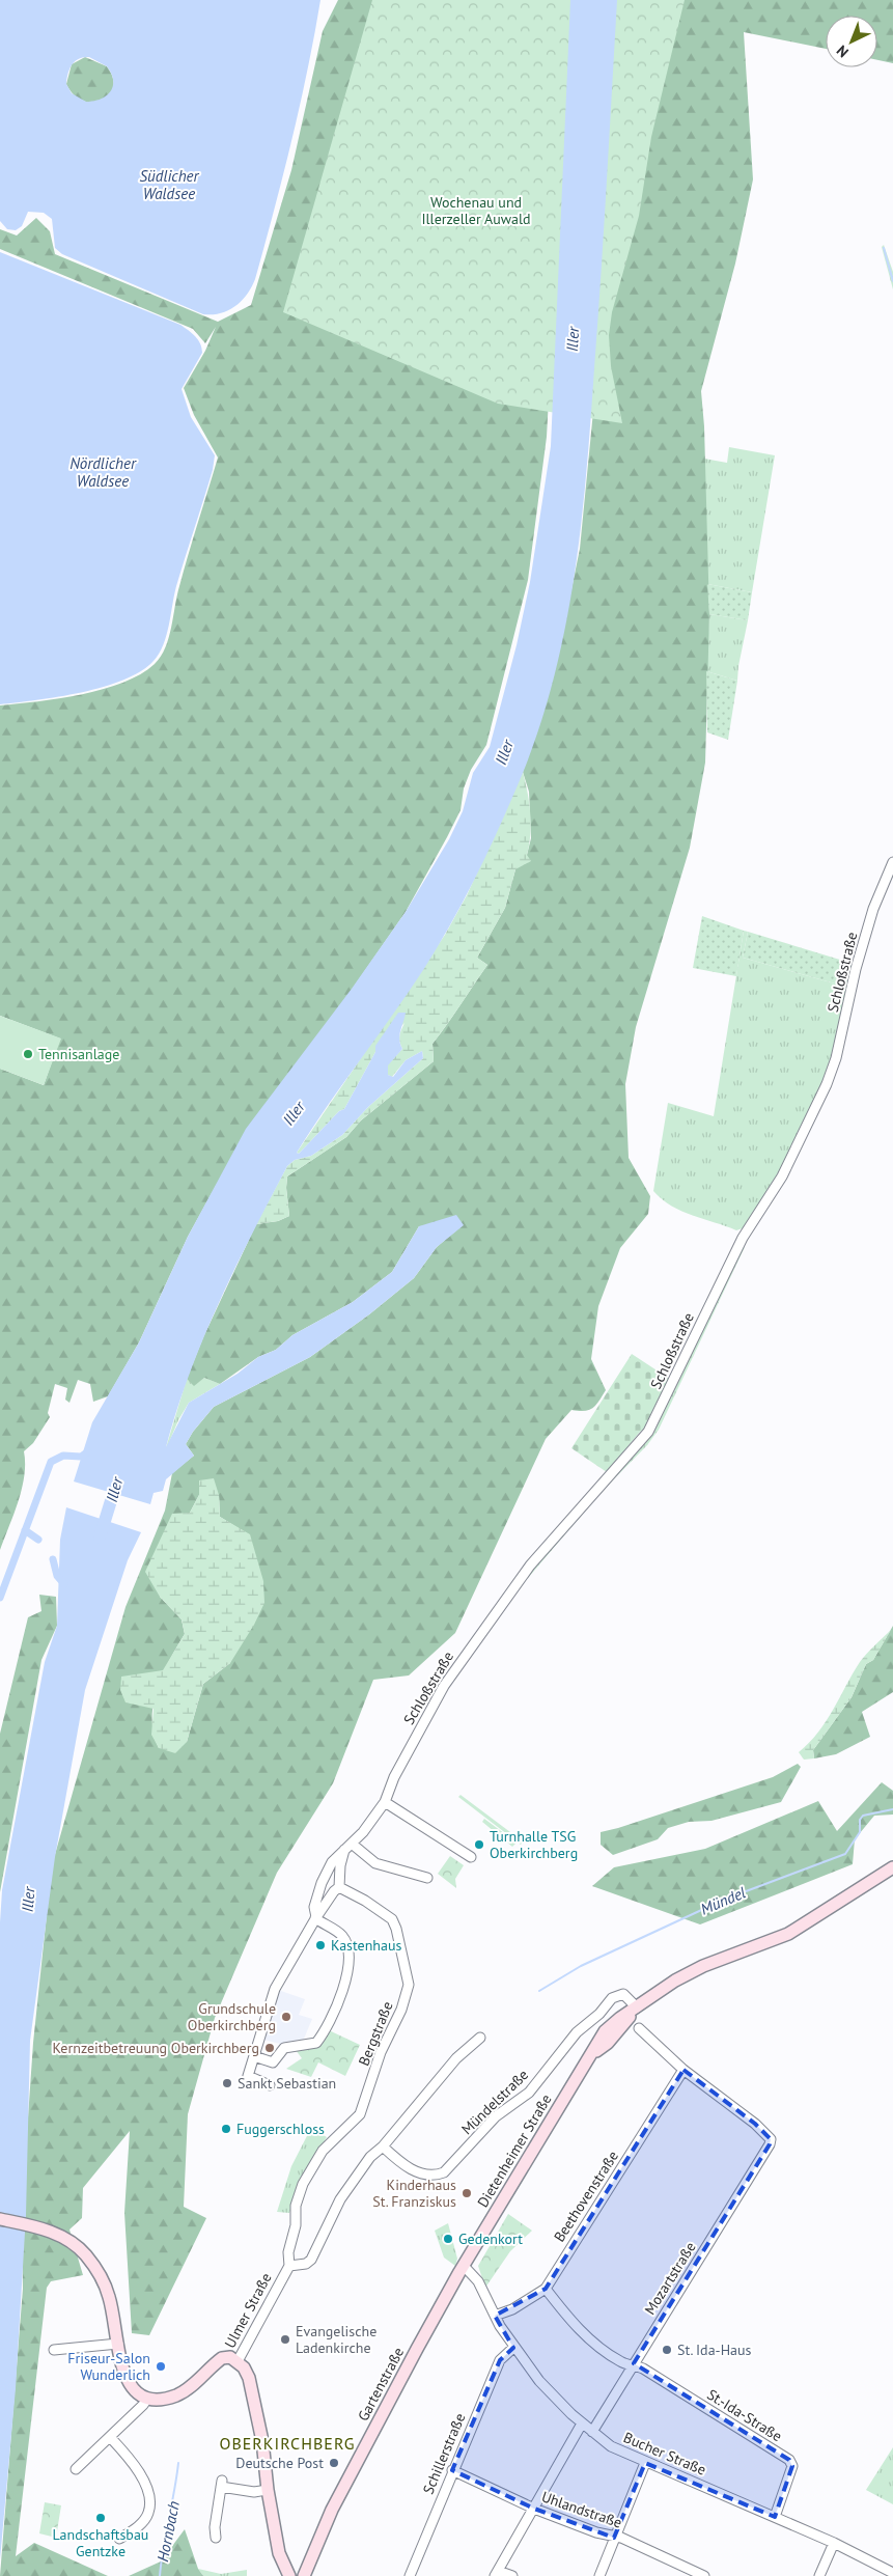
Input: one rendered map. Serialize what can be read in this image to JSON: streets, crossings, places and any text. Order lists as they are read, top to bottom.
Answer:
{
  "streets": {
    "main road": ["Dietenheimer Straße", "Ulmer Straße", "Gartenstraße"],
    "street": [
      "Schloßstraße",
      "Bergstraße",
      "Mündelstraße",
      "Beethovenstraße",
      "Mozartstraße",
      "St.-Ida-Straße",
      "Schillerstraße",
      "Bucher Straße",
      "Uhlandstraße"
    ]
  },
  "crossings": [
    ["Schloßstraße", "Bergstraße"],
    ["Bergstraße", "Ulmer Straße"],
    ["Mündelstraße", "Dietenheimer Straße"],
    ["Dietenheimer Straße", "Gartenstraße"],
    ["Dietenheimer Straße", "Bucher Straße"],
    ["Beethovenstraße", "Mozartstraße"],
    ["Beethovenstraße", "St.-Ida-Straße"],
    ["Beethovenstraße", "Bucher Straße"],
    ["Mozartstraße", "St.-Ida-Straße"],
    ["Mozartstraße", "Bucher Straße"],
    ["Gartenstraße", "Bucher Straße"],
    ["St.-Ida-Straße", "Bucher Straße"],
    ["Schillerstraße", "Bucher Straße"],
    ["Schillerstraße", "Uhlandstraße"]
  ],
  "districts": ["OBERKIRCHBERG"],
  "water": [
    "Südlicher Waldsee",
    "Iller",
    "Nördlicher Waldsee",
    "Mündel",
    "Hornbach"
  ],
  "parks": ["Wochenau und Illerzeller Auwald"],
  "places": [
    "Tennisanlage",
    "Turnhalle TSG Oberkirchberg",
    "Kastenhaus",
    "Grundschule Oberkirchberg",
    "Kernzeitbetreuung Oberkirchberg",
    "Sankt Sebastian",
    "Fuggerschloss",
    "Kinderhaus St. Franziskus",
    "Gedenkort",
    "Evangelische Ladenkirche",
    "St. Ida-Haus",
    "Friseur-Salon Wunderlich",
    "Deutsche Post",
    "Landschaftsbau Gentzke"
  ],
  "north": "bottom left"
}
